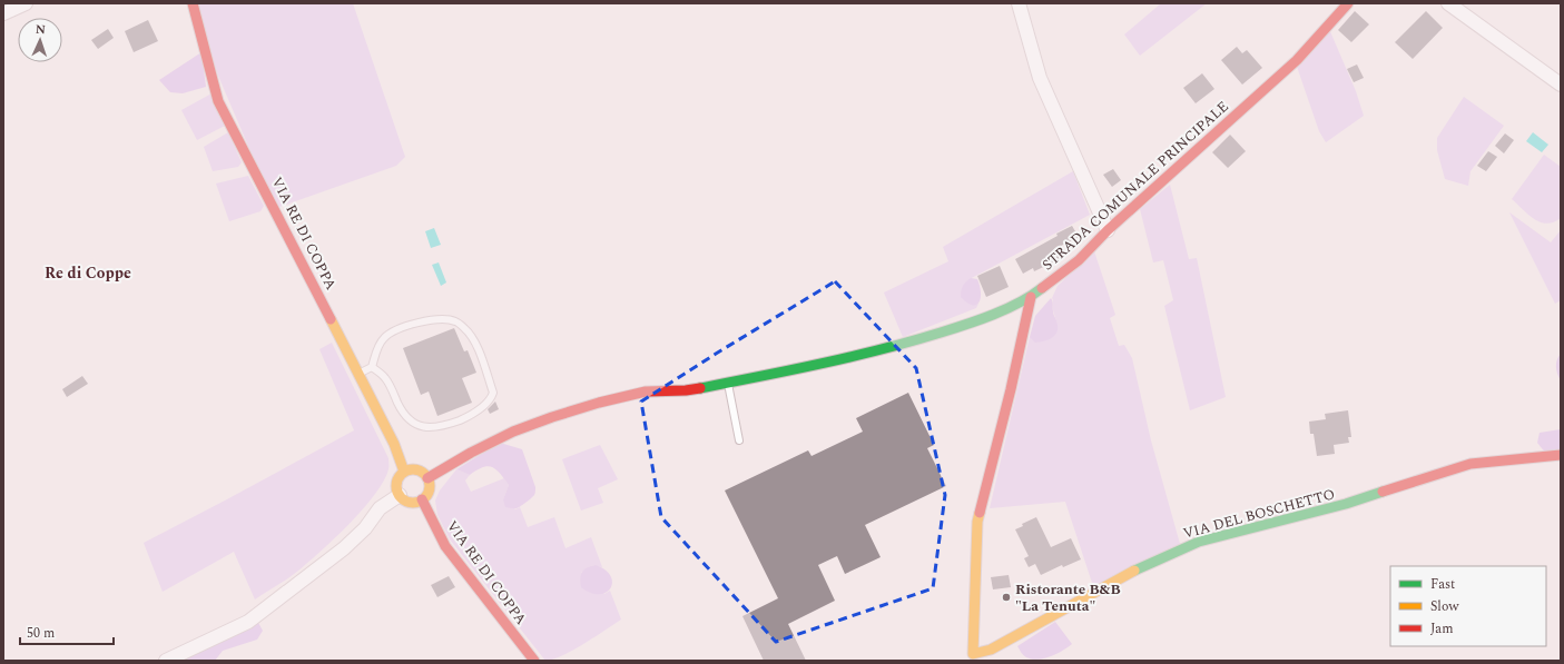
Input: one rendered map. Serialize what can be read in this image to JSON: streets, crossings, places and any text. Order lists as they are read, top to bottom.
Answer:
{
  "streets": {
    "street": ["STRADA COMUNALE PRINCIPALE", "VIA RE DI COPPA", "VIA DEL BOSCHETTO"]
  },
  "crossings": [
    ["STRADA COMUNALE PRINCIPALE", "VIA RE DI COPPA"],
    ["STRADA COMUNALE PRINCIPALE", "VIA DEL BOSCHETTO"]
  ],
  "districts": ["Re di Coppe"],
  "places": ["Ristorante B&B \"La Tenuta\""],
  "legend": ["Fast", "Slow", "Jam"],
  "scale_bar": "50 m",
  "north": "top"
}
